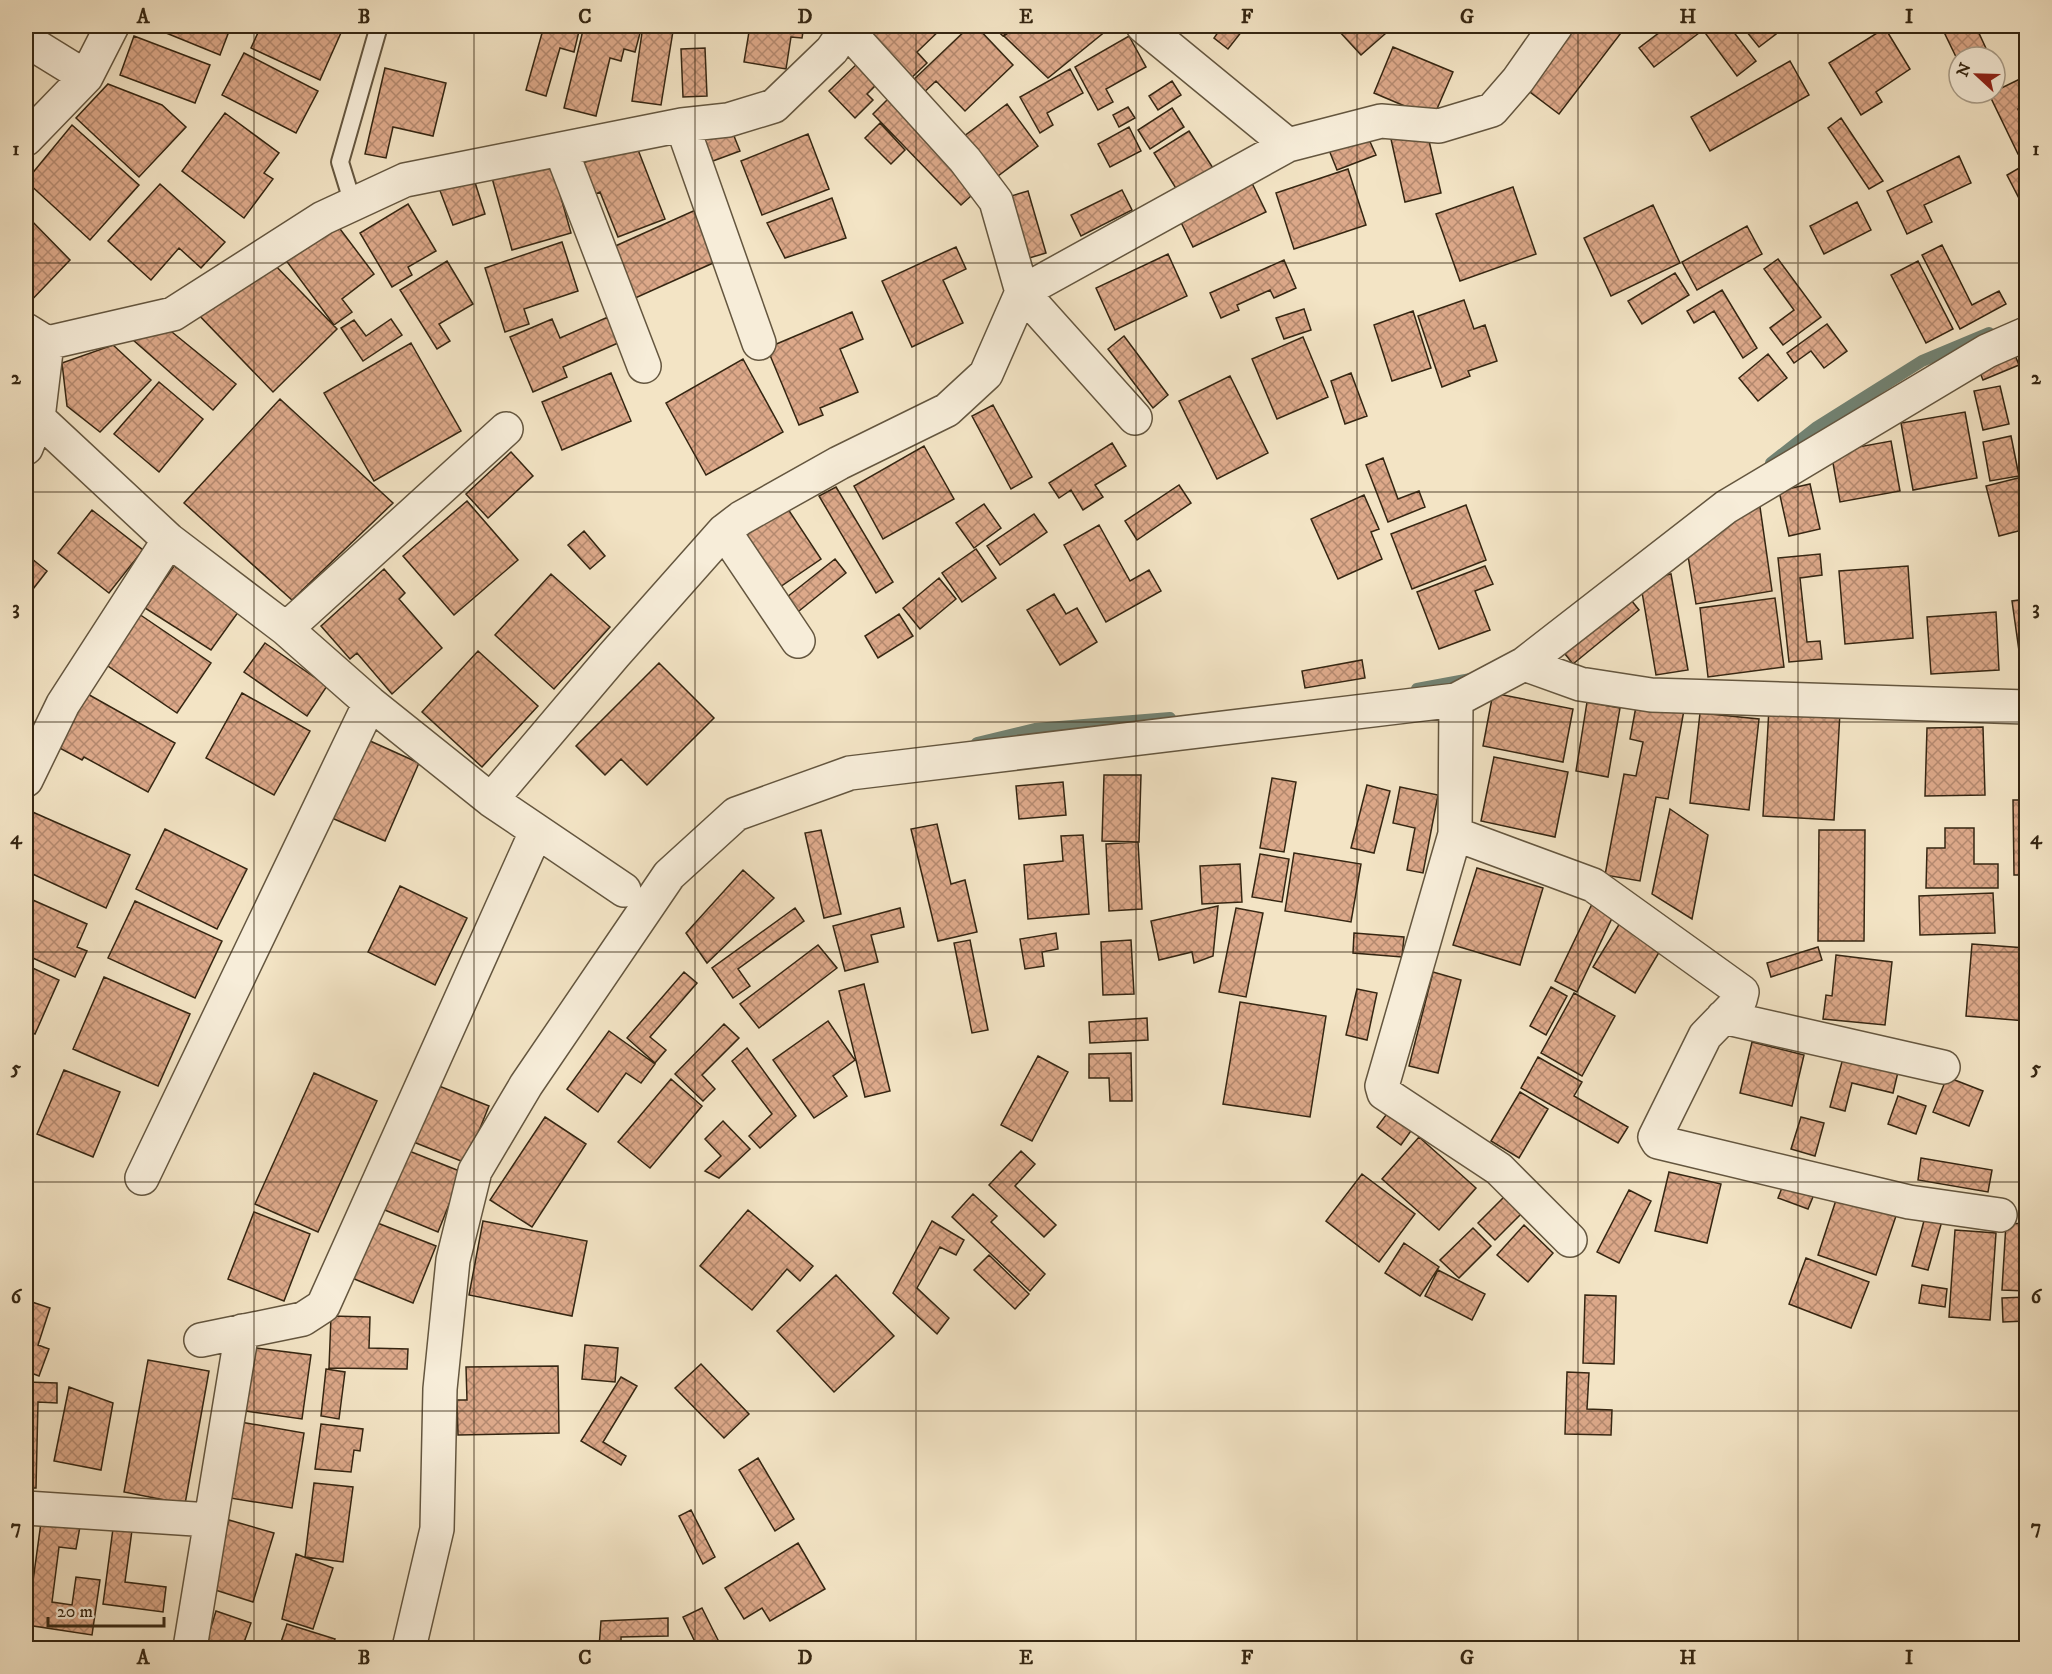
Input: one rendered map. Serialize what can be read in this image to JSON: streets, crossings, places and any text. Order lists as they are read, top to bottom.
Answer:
{
  "scale_bar": "20 m",
  "north": "left",
  "grid": {
    "columns": [
      "A",
      "B",
      "C",
      "D",
      "E",
      "F",
      "G",
      "H",
      "I"
    ],
    "rows": [
      "1",
      "2",
      "3",
      "4",
      "5",
      "6",
      "7"
    ]
  }
}
